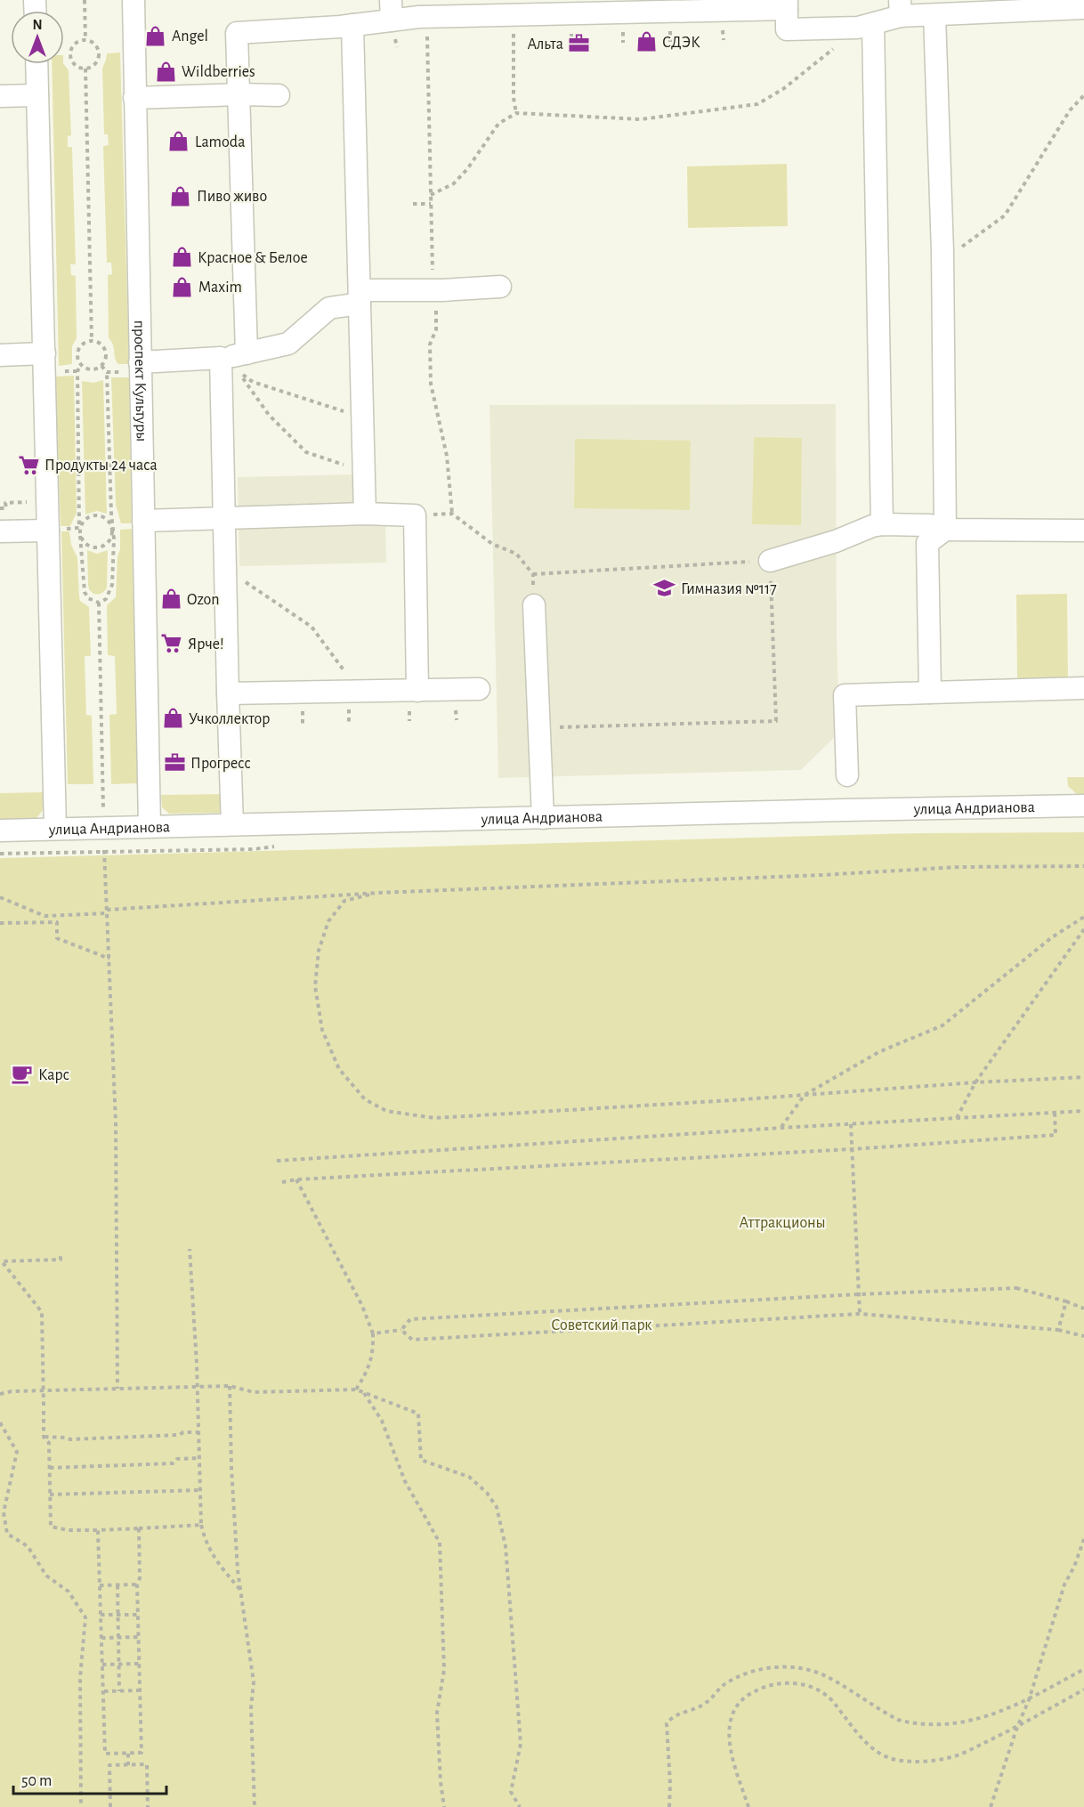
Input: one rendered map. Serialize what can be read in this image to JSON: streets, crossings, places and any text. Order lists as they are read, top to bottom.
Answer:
{
  "streets": {
    "street": ["проспект Культуры", "улица Андрианова"]
  },
  "crossings": [
    ["проспект Культуры", "улица Андрианова"]
  ],
  "parks": ["Аттракционы", "Советский парк"],
  "places": {
    "shop": [
      "Angel",
      "СДЭК",
      "Wildberries",
      "Lamoda",
      "Пиво живо",
      "Красное & Белое",
      "Maxim",
      "Ozon",
      "Учколлектор"
    ],
    "office": ["Альта", "Прогресс"],
    "supermarket": ["Продукты 24 часа", "Ярче!"],
    "school or university": ["Гимназия №117"],
    "cafe": ["Карс"]
  },
  "scale_bar": "50 m",
  "north": "top"
}
